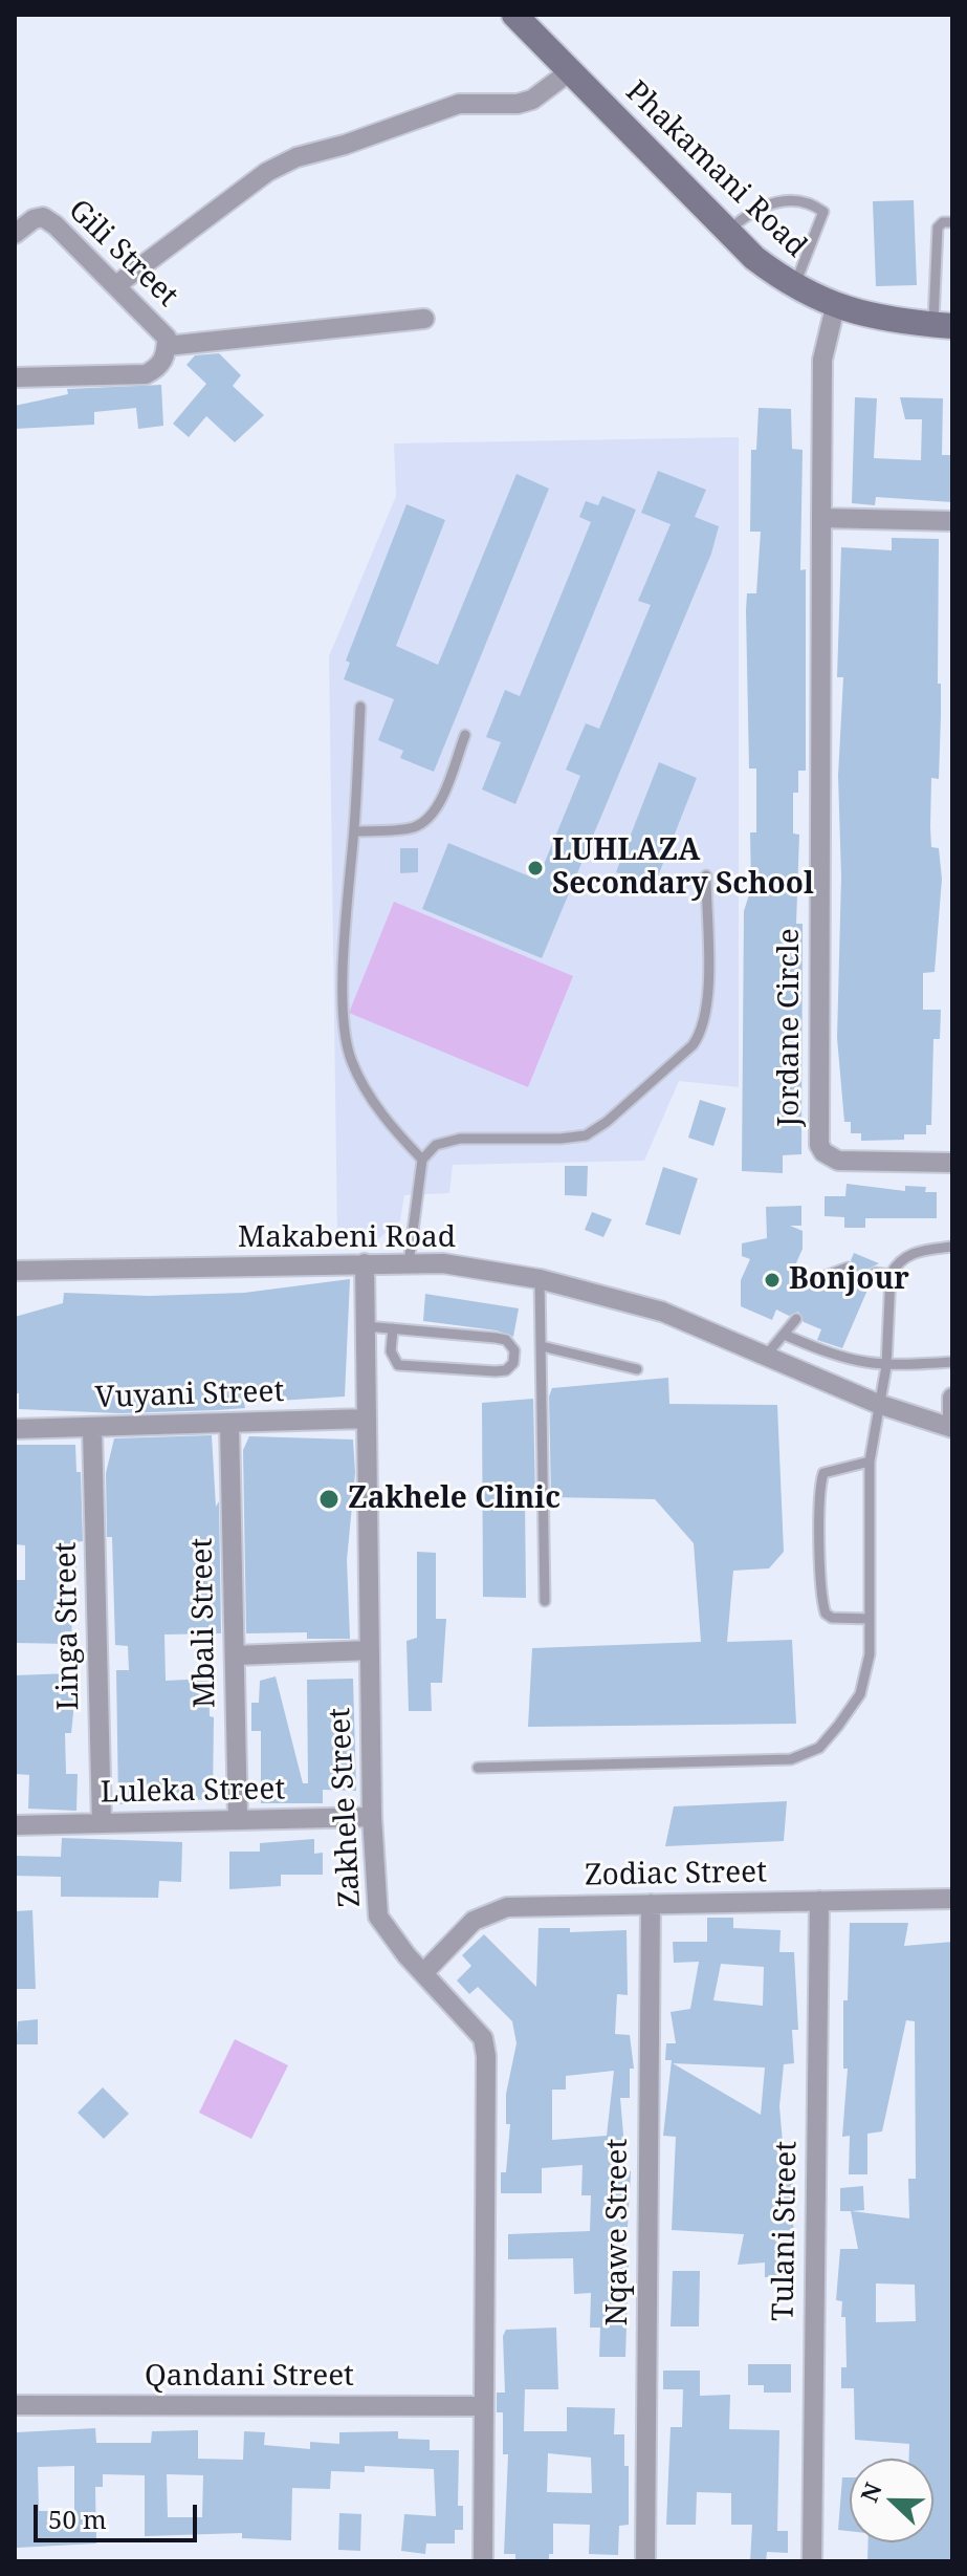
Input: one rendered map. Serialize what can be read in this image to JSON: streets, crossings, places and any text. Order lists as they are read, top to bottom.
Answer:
{
  "streets": {
    "street": [
      "Phakamani Road",
      "Gili Street",
      "Jordane Circle",
      "Makabeni Road",
      "Vuyani Street",
      "Mbali Street",
      "Linga Street",
      "Luleka Street",
      "Zakhele Street",
      "Zodiac Street",
      "Tulani Street",
      "Nqawe Street",
      "Qandani Street"
    ]
  },
  "crossings": [
    ["Phakamani Road", "Jordane Circle"],
    ["Makabeni Road", "Zakhele Street"],
    ["Vuyani Street", "Mbali Street"],
    ["Vuyani Street", "Linga Street"],
    ["Vuyani Street", "Zakhele Street"],
    ["Mbali Street", "Luleka Street"],
    ["Linga Street", "Luleka Street"],
    ["Luleka Street", "Zakhele Street"],
    ["Zakhele Street", "Zodiac Street"],
    ["Zakhele Street", "Qandani Street"],
    ["Zodiac Street", "Tulani Street"],
    ["Zodiac Street", "Nqawe Street"]
  ],
  "places": ["LUHLAZA Secondary School", "Bonjour", "Zakhele Clinic"],
  "scale_bar": "50 m",
  "north": "left"
}
